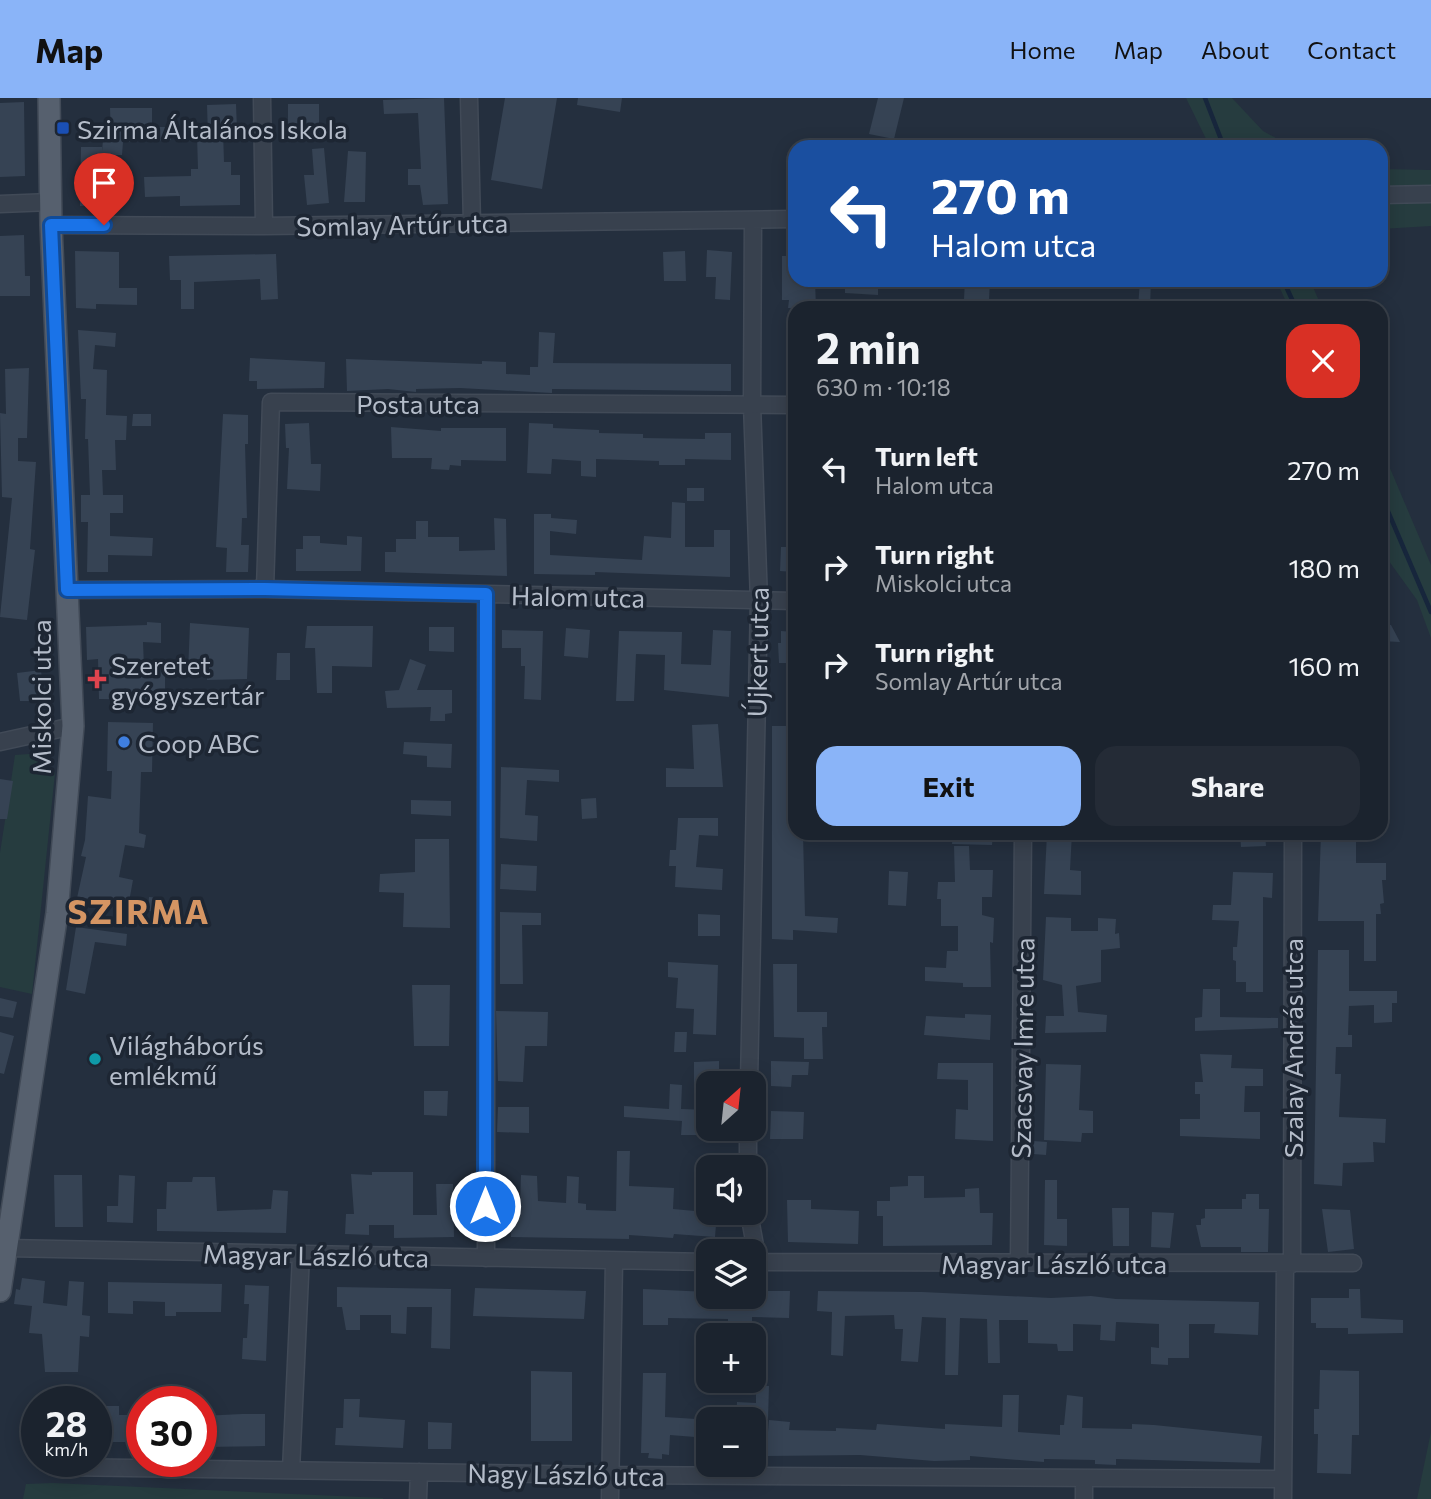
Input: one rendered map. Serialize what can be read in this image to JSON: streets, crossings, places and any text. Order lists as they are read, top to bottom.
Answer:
{
  "streets": {
    "main road": ["Miskolci utca"],
    "street": [
      "Somlay Artúr utca",
      "Posta utca",
      "Halom utca",
      "Újkert utca",
      "Szacsvay Imre utca",
      "Szalay András utca",
      "Magyar László utca",
      "Nagy László utca"
    ]
  },
  "crossings": [
    ["Somlay Artúr utca", "Újkert utca"],
    ["Somlay Artúr utca", "Miskolci utca"],
    ["Posta utca", "Halom utca"],
    ["Posta utca", "Újkert utca"],
    ["Halom utca", "Újkert utca"],
    ["Halom utca", "Miskolci utca"],
    ["Miskolci utca", "Magyar László utca"],
    ["Szacsvay Imre utca", "Magyar László utca"],
    ["Szalay András utca", "Magyar László utca"],
    ["Szalay András utca", "Nagy László utca"]
  ],
  "districts": ["SZIRMA"],
  "places": {
    "transit": ["Szirma Általános Iskola"],
    "health": ["Szeretet gyógyszertár"],
    "other": ["Coop ABC", "Világháborús emlékmű"]
  },
  "north": "top right",
  "page": {
    "header": "Map",
    "nav": [
      "Home",
      "Map",
      "About",
      "Contact"
    ],
    "turn": ["270 m", "Halom utca"],
    "heading": ["2 min", "630 m · 10:18"],
    "list": [
      {
        "name": "Turn left",
        "note": "Halom utca",
        "value": "270 m"
      },
      {
        "name": "Turn right",
        "note": "Miskolci utca",
        "value": "180 m"
      },
      {
        "name": "Turn right",
        "note": "Somlay Artúr utca",
        "value": "160 m"
      }
    ],
    "buttons": ["Exit", "Share"],
    "map_buttons": ["+", "−"],
    "speed": "28 km/h",
    "limit": "30"
  }
}
